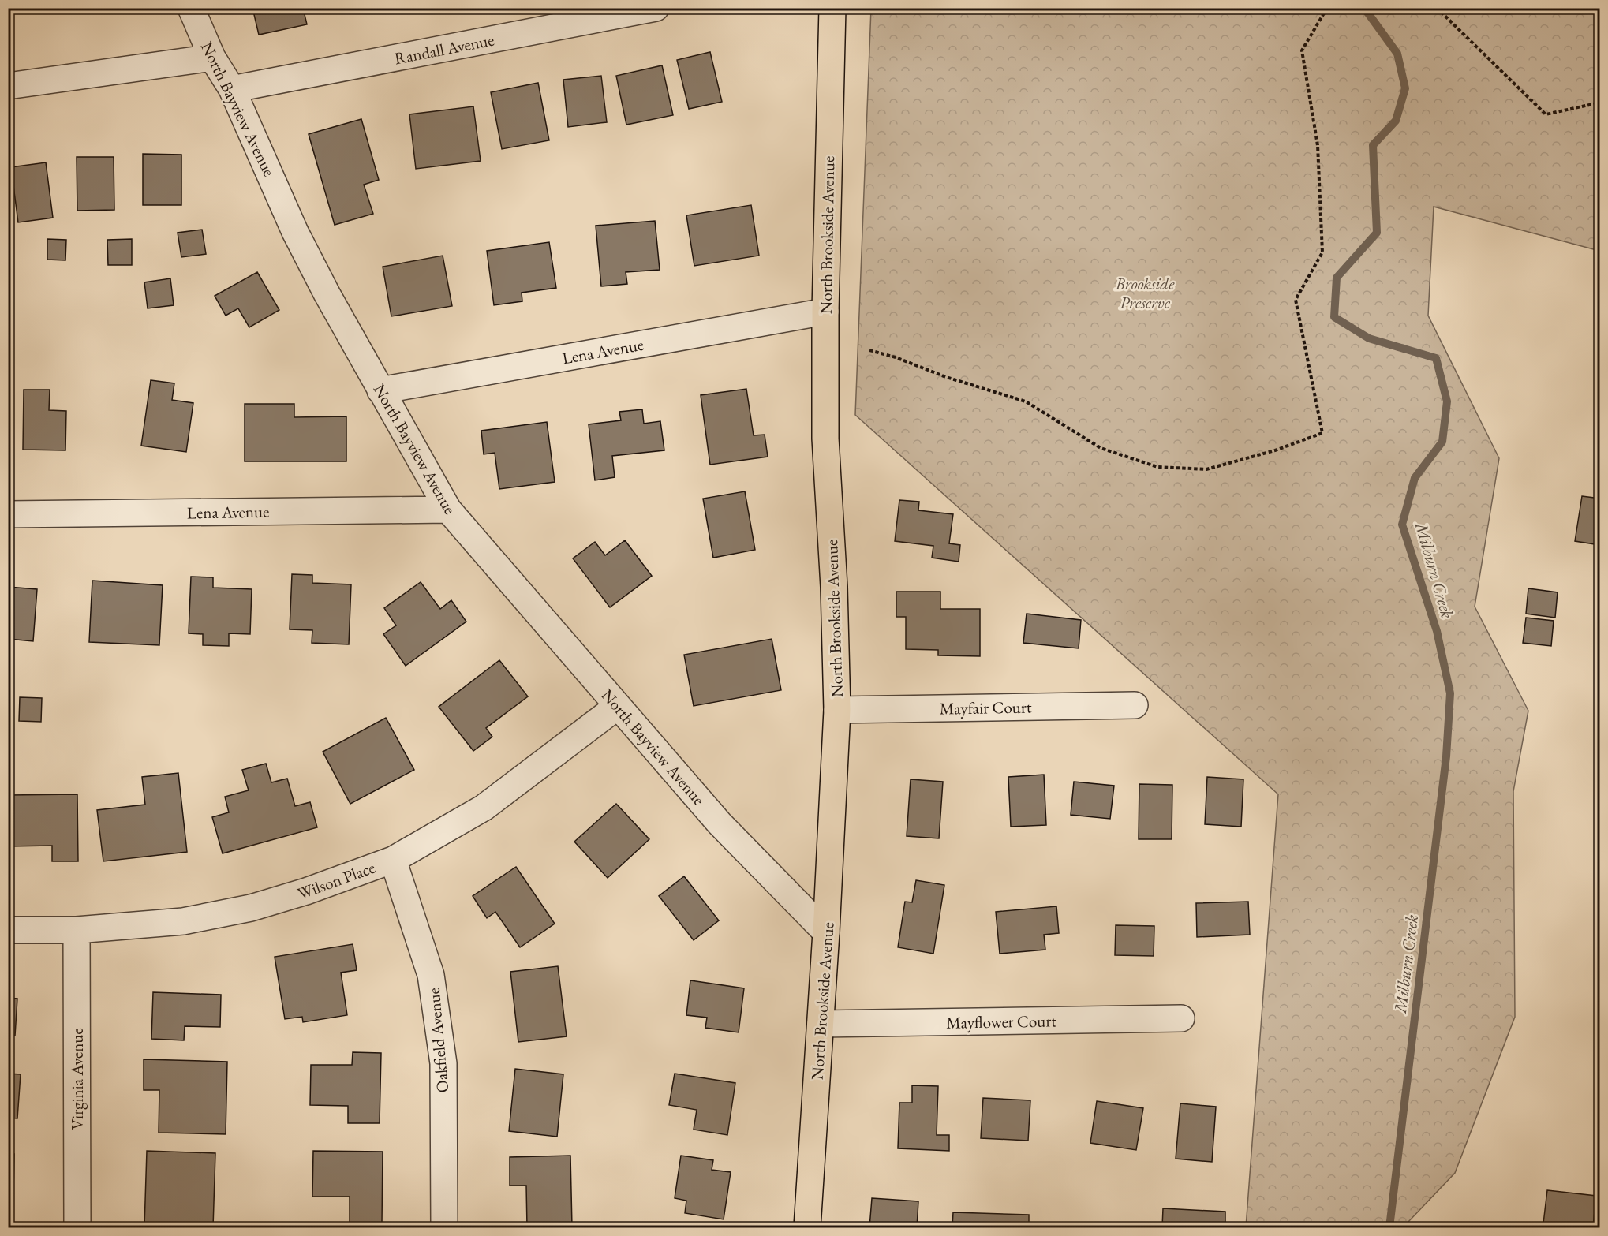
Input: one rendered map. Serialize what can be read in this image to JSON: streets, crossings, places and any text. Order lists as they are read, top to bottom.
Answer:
{
  "streets": {
    "main road": ["North Brookside Avenue"],
    "street": [
      "Randall Avenue",
      "North Bayview Avenue",
      "Lena Avenue",
      "Mayfair Court",
      "Wilson Place",
      "Mayflower Court",
      "Oakfield Avenue",
      "Virginia Avenue"
    ]
  },
  "crossings": [
    ["Randall Avenue", "North Bayview Avenue"],
    ["North Bayview Avenue", "North Brookside Avenue"],
    ["North Bayview Avenue", "Lena Avenue"],
    ["North Bayview Avenue", "Wilson Place"],
    ["North Brookside Avenue", "Lena Avenue"],
    ["North Brookside Avenue", "Mayfair Court"],
    ["North Brookside Avenue", "Mayflower Court"],
    ["Wilson Place", "Oakfield Avenue"],
    ["Wilson Place", "Virginia Avenue"]
  ],
  "water": ["Milburn Creek"],
  "parks": ["Brookside Preserve"]
}
